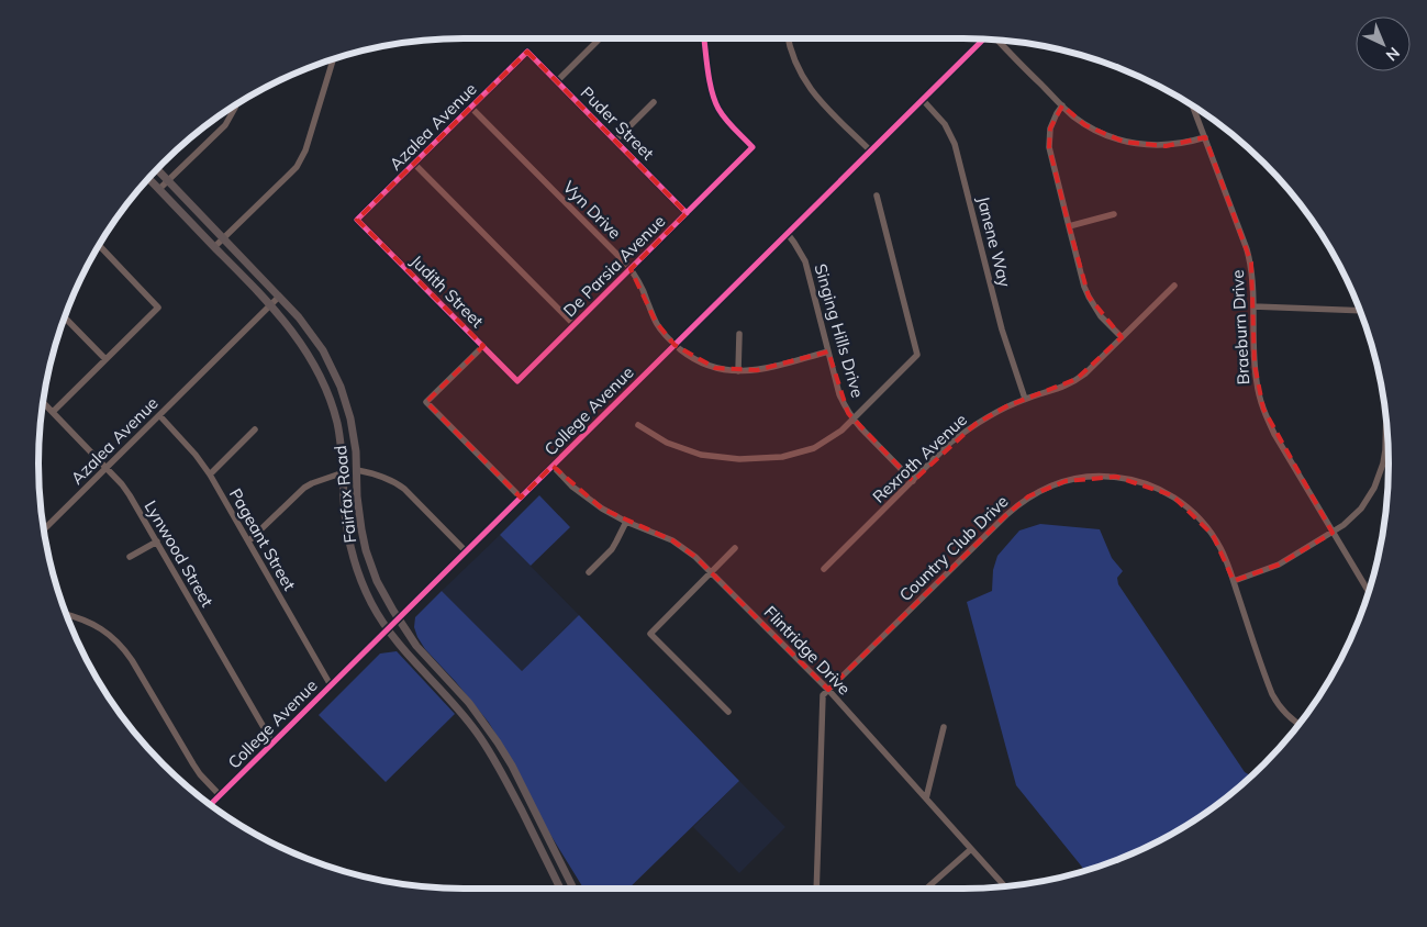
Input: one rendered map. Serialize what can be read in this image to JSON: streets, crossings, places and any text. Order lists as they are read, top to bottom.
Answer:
{
  "streets": {
    "main road": ["Fairfax Road"],
    "street": [
      "Puder Street",
      "Azalea Avenue",
      "Vyn Drive",
      "Janene Way",
      "De Parsia Avenue",
      "Judith Street",
      "Braeburn Drive",
      "Singing Hills Drive",
      "College Avenue",
      "Rexroth Avenue",
      "Pageant Street",
      "Country Club Drive",
      "Lynwood Street",
      "Flintridge Drive"
    ]
  },
  "crossings": [
    ["Puder Street", "Azalea Avenue"],
    ["Puder Street", "De Parsia Avenue"],
    ["Azalea Avenue", "Vyn Drive"],
    ["Azalea Avenue", "Judith Street"],
    ["Azalea Avenue", "Fairfax Road"],
    ["Azalea Avenue", "Pageant Street"],
    ["Azalea Avenue", "Lynwood Street"],
    ["Vyn Drive", "De Parsia Avenue"],
    ["Vyn Drive", "Singing Hills Drive"],
    ["Vyn Drive", "College Avenue"],
    ["Janene Way", "College Avenue"],
    ["Janene Way", "Rexroth Avenue"],
    ["De Parsia Avenue", "Judith Street"],
    ["Singing Hills Drive", "College Avenue"],
    ["Singing Hills Drive", "Rexroth Avenue"],
    ["College Avenue", "Fairfax Road"],
    ["College Avenue", "Pageant Street"],
    ["College Avenue", "Lynwood Street"],
    ["College Avenue", "Flintridge Drive"],
    ["Country Club Drive", "Flintridge Drive"]
  ],
  "north": "bottom right"
}
